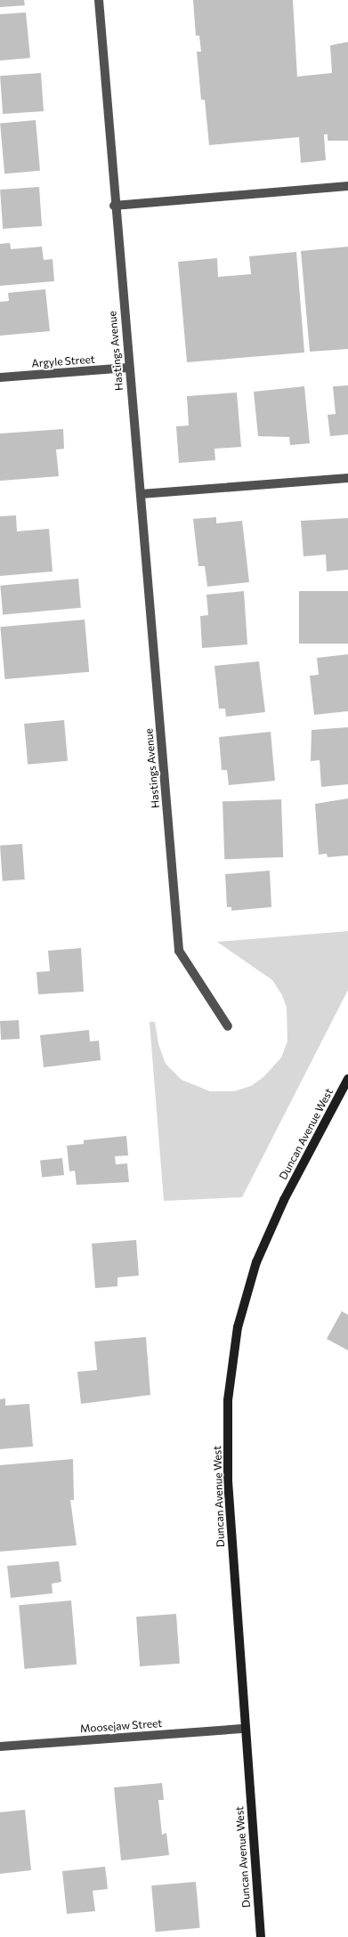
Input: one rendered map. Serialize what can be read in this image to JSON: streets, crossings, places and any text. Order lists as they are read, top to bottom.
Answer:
{
  "streets": {
    "street": [
      "Hastings Avenue",
      "Argyle Street",
      "Duncan Avenue West",
      "Moosejaw Street"
    ]
  },
  "crossings": [
    ["Hastings Avenue", "Argyle Street"],
    ["Duncan Avenue West", "Moosejaw Street"]
  ]
}
